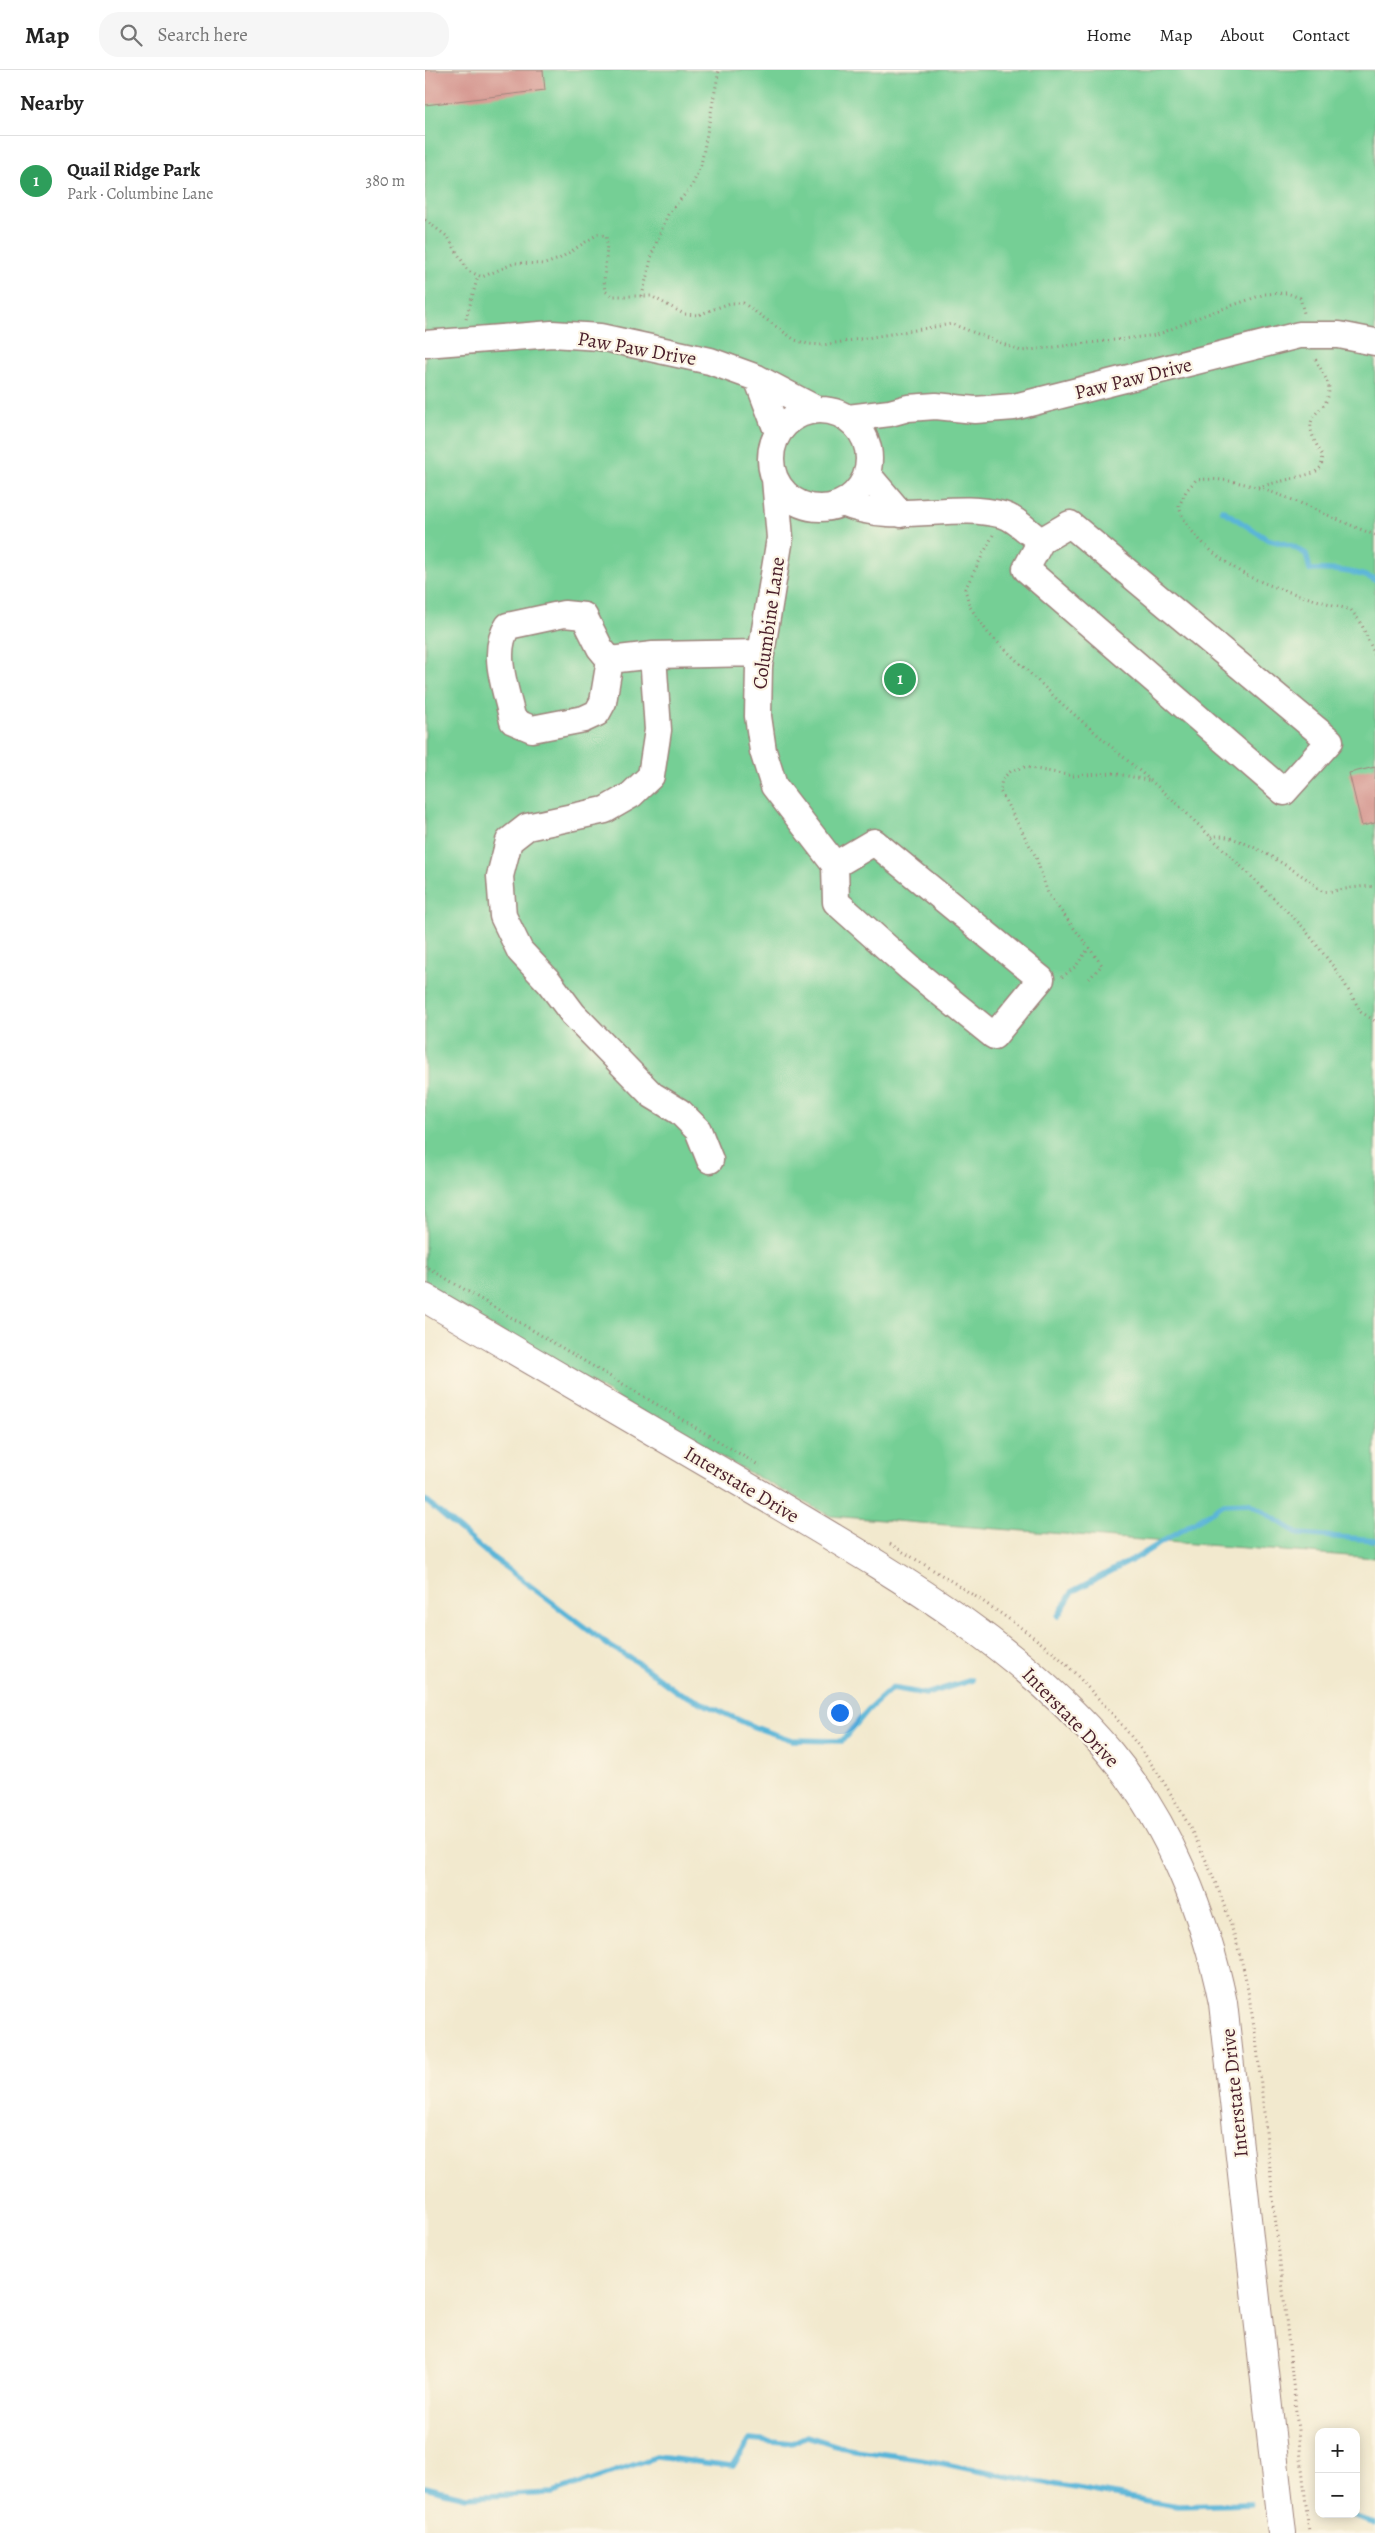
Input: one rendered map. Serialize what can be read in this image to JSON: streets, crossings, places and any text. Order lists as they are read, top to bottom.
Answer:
{
  "streets": {
    "main road": ["Interstate Drive"],
    "street": ["Paw Paw Drive", "Columbine Lane"]
  },
  "crossings": [
    ["Paw Paw Drive", "Columbine Lane"]
  ],
  "page": {
    "header": "Map",
    "search": "Search here",
    "nav": [
      "Home",
      "Map",
      "About",
      "Contact"
    ],
    "heading": "Nearby",
    "list": [
      {
        "mark": "1",
        "name": "Quail Ridge Park",
        "note": "Park · Columbine Lane",
        "value": "380 m"
      }
    ],
    "pins": "1",
    "map_buttons": ["+", "−"]
  }
}
